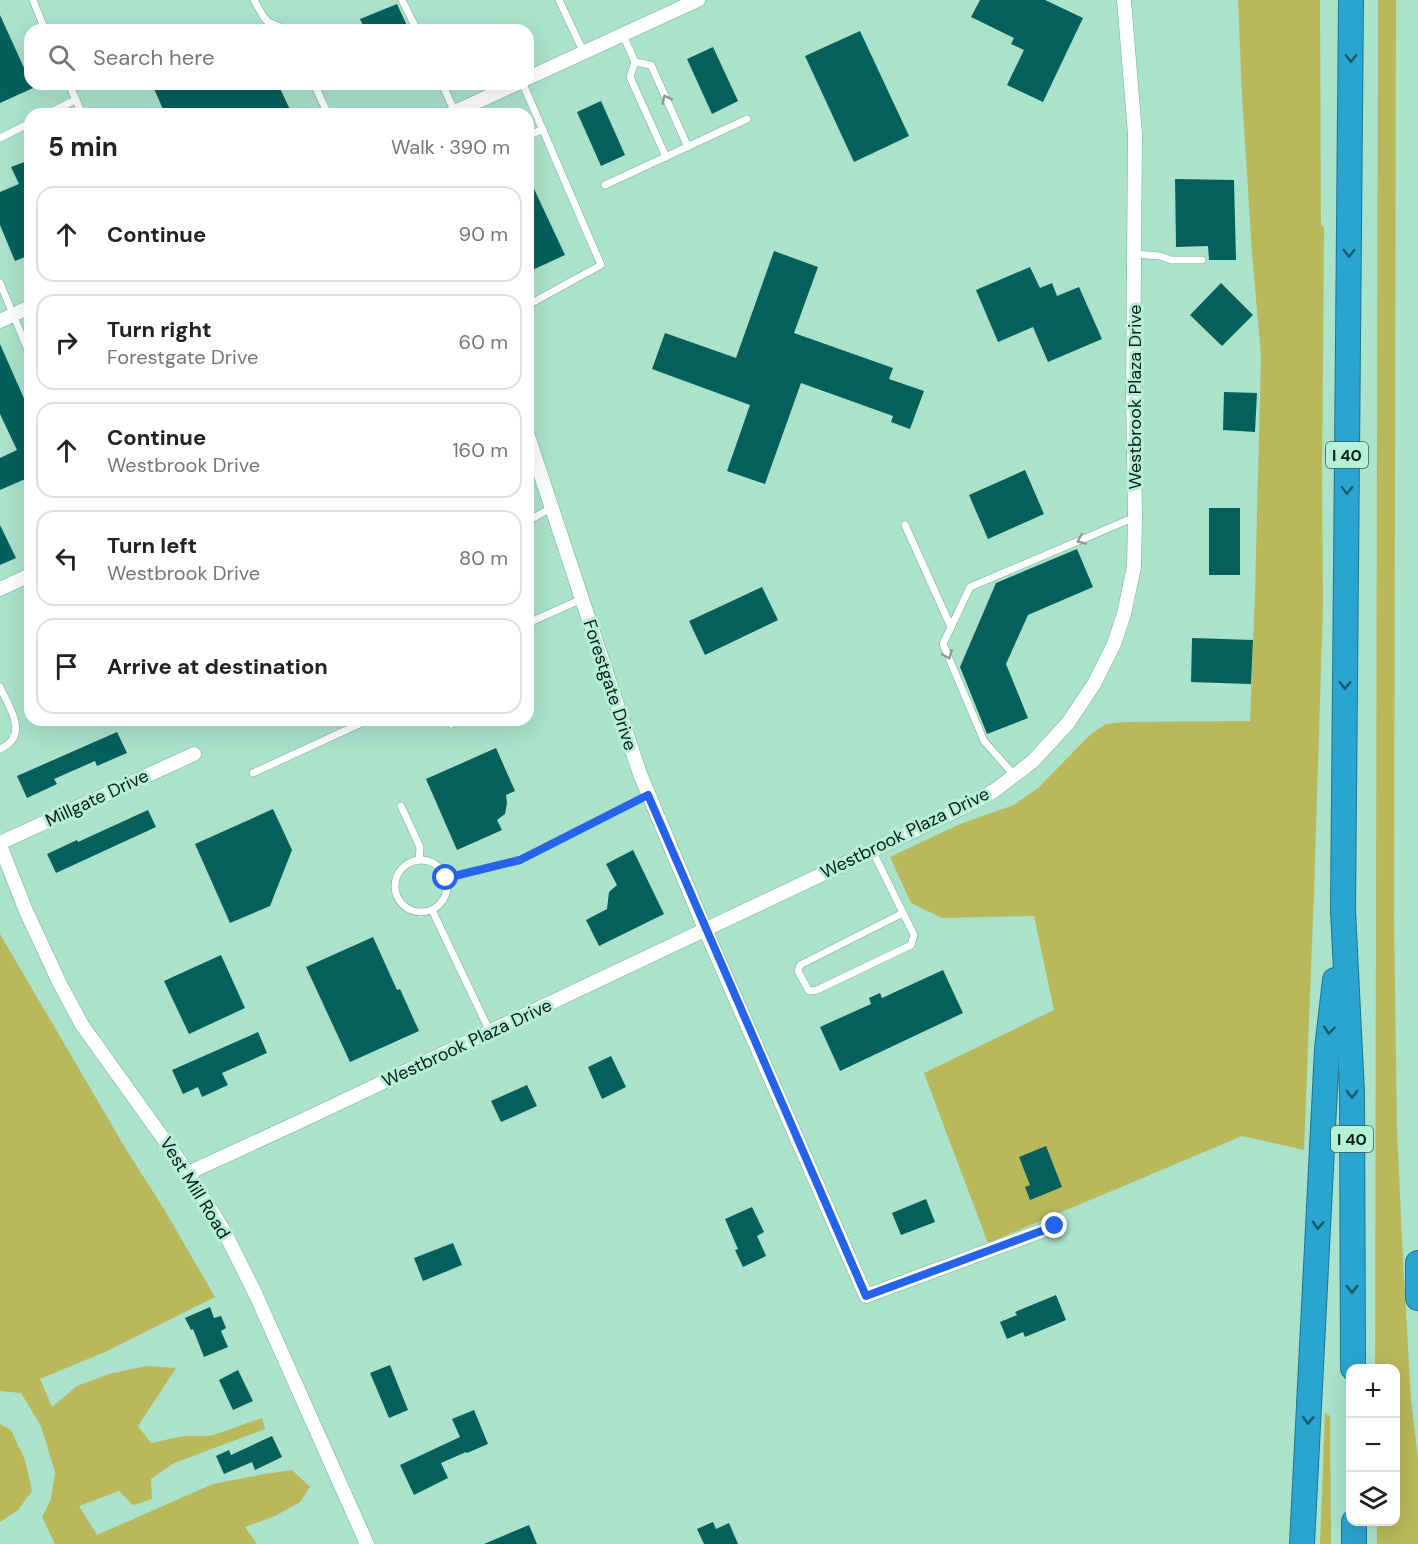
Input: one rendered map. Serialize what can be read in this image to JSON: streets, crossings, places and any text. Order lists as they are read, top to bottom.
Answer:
{
  "streets": {
    "highway": ["I 40"],
    "street": [
      "Westbrook Plaza Drive",
      "Forestgate Drive",
      "Millgate Drive",
      "Vest Mill Road"
    ]
  },
  "crossings": [
    ["Westbrook Plaza Drive", "Forestgate Drive"],
    ["Westbrook Plaza Drive", "Vest Mill Road"],
    ["Millgate Drive", "Vest Mill Road"]
  ],
  "page": {
    "search": "Search here",
    "heading": ["5 min", "Walk · 390 m"],
    "list": [
      ["Continue", "90 m"],
      ["Turn right", "Forestgate Drive", "60 m"],
      ["Continue", "Westbrook Drive", "160 m"],
      ["Turn left", "Westbrook Drive", "80 m"],
      "Arrive at destination"
    ],
    "map_buttons": ["+", "−"]
  }
}
